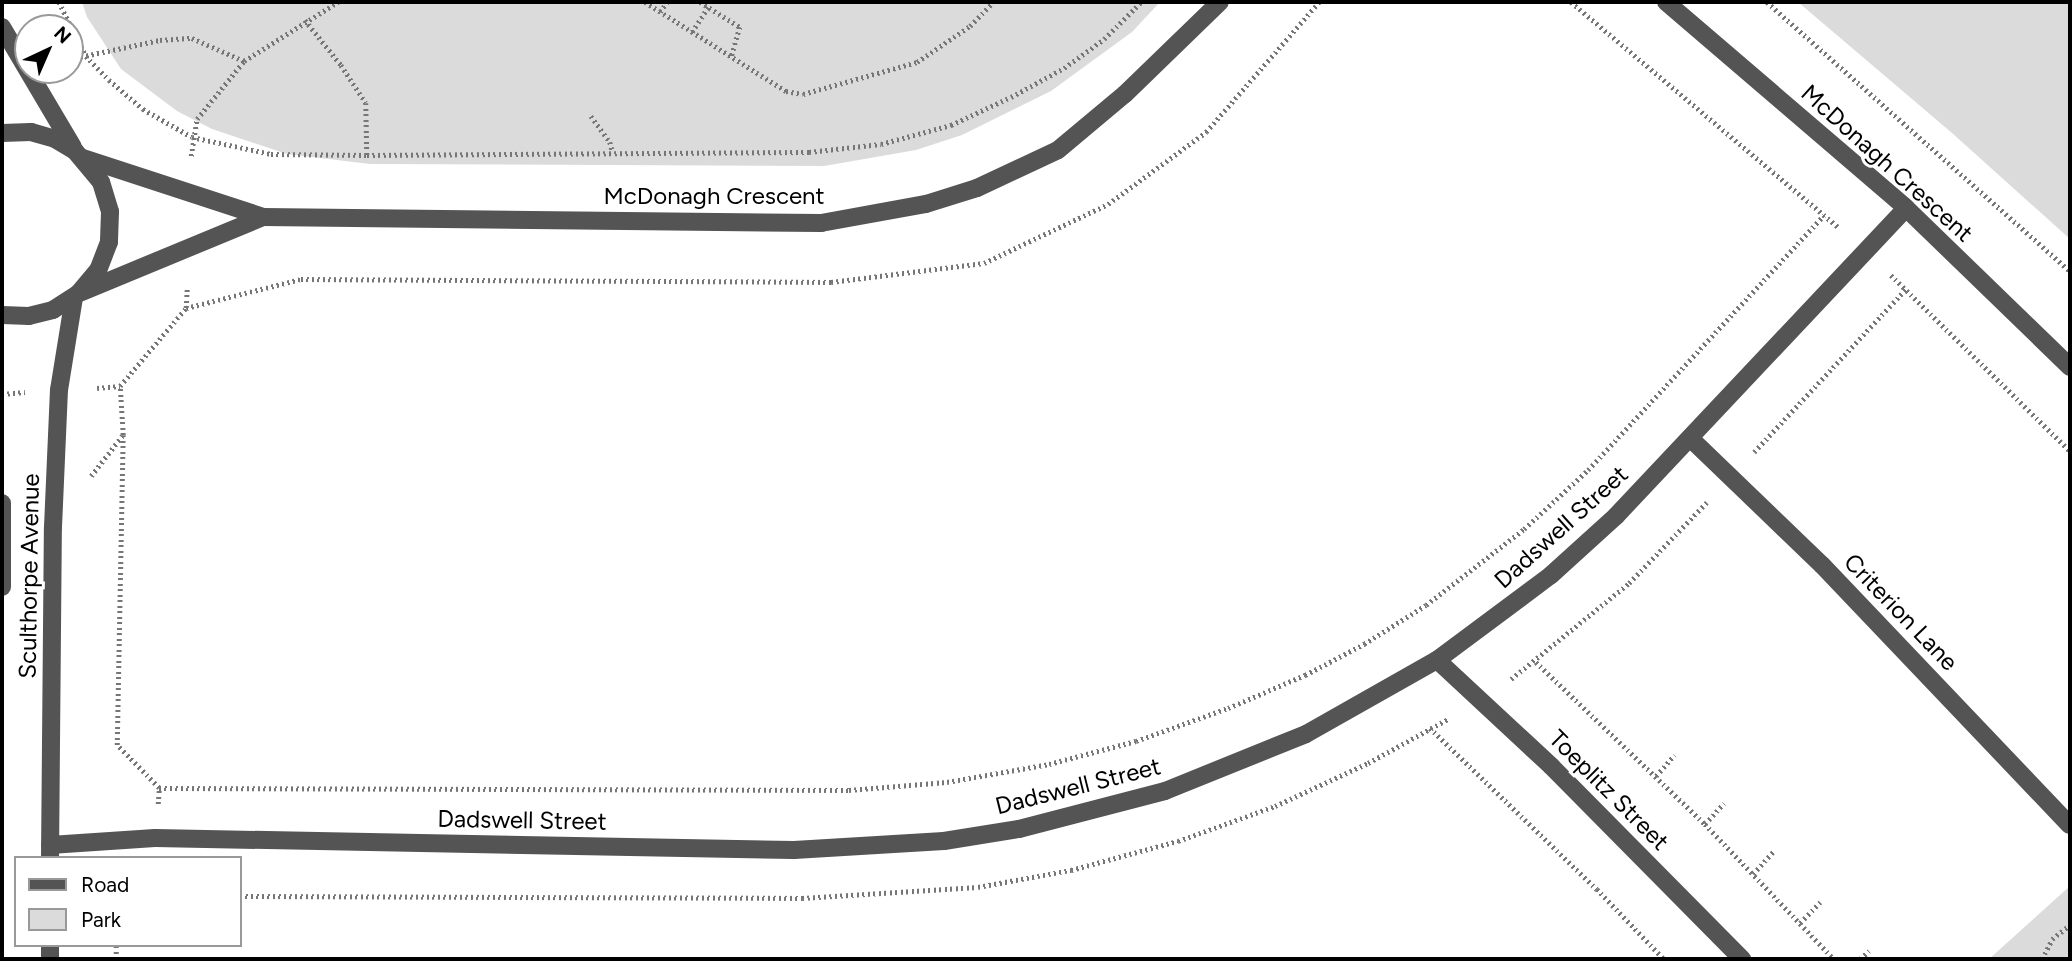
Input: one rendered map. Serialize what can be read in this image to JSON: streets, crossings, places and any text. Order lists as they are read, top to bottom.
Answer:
{
  "streets": {
    "street": [
      "McDonagh Crescent",
      "Dadswell Street",
      "Sculthorpe Avenue",
      "Criterion Lane",
      "Toeplitz Street"
    ]
  },
  "crossings": [
    ["McDonagh Crescent", "Dadswell Street"],
    ["McDonagh Crescent", "Sculthorpe Avenue"],
    ["Dadswell Street", "Sculthorpe Avenue"],
    ["Dadswell Street", "Criterion Lane"],
    ["Dadswell Street", "Toeplitz Street"]
  ],
  "legend": ["Road", "Park"],
  "north": "top right"
}
